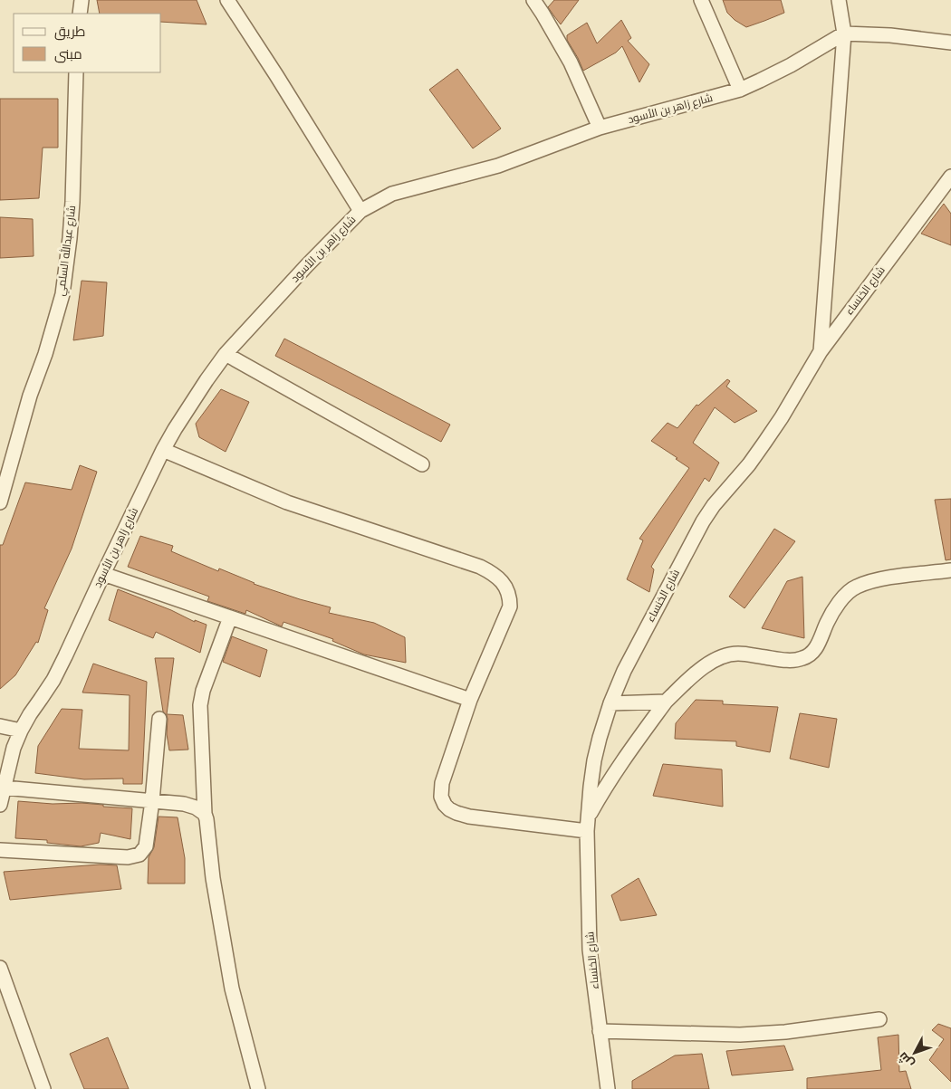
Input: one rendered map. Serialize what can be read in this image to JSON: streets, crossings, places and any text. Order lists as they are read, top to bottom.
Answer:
{
  "streets": {
    "street": ["شارع زاهر بن الأسود", "شارع عبدالله السلمي", "شارع الخنساء"]
  },
  "legend": ["طريق", "مبنى"],
  "north": "bottom left"
}
